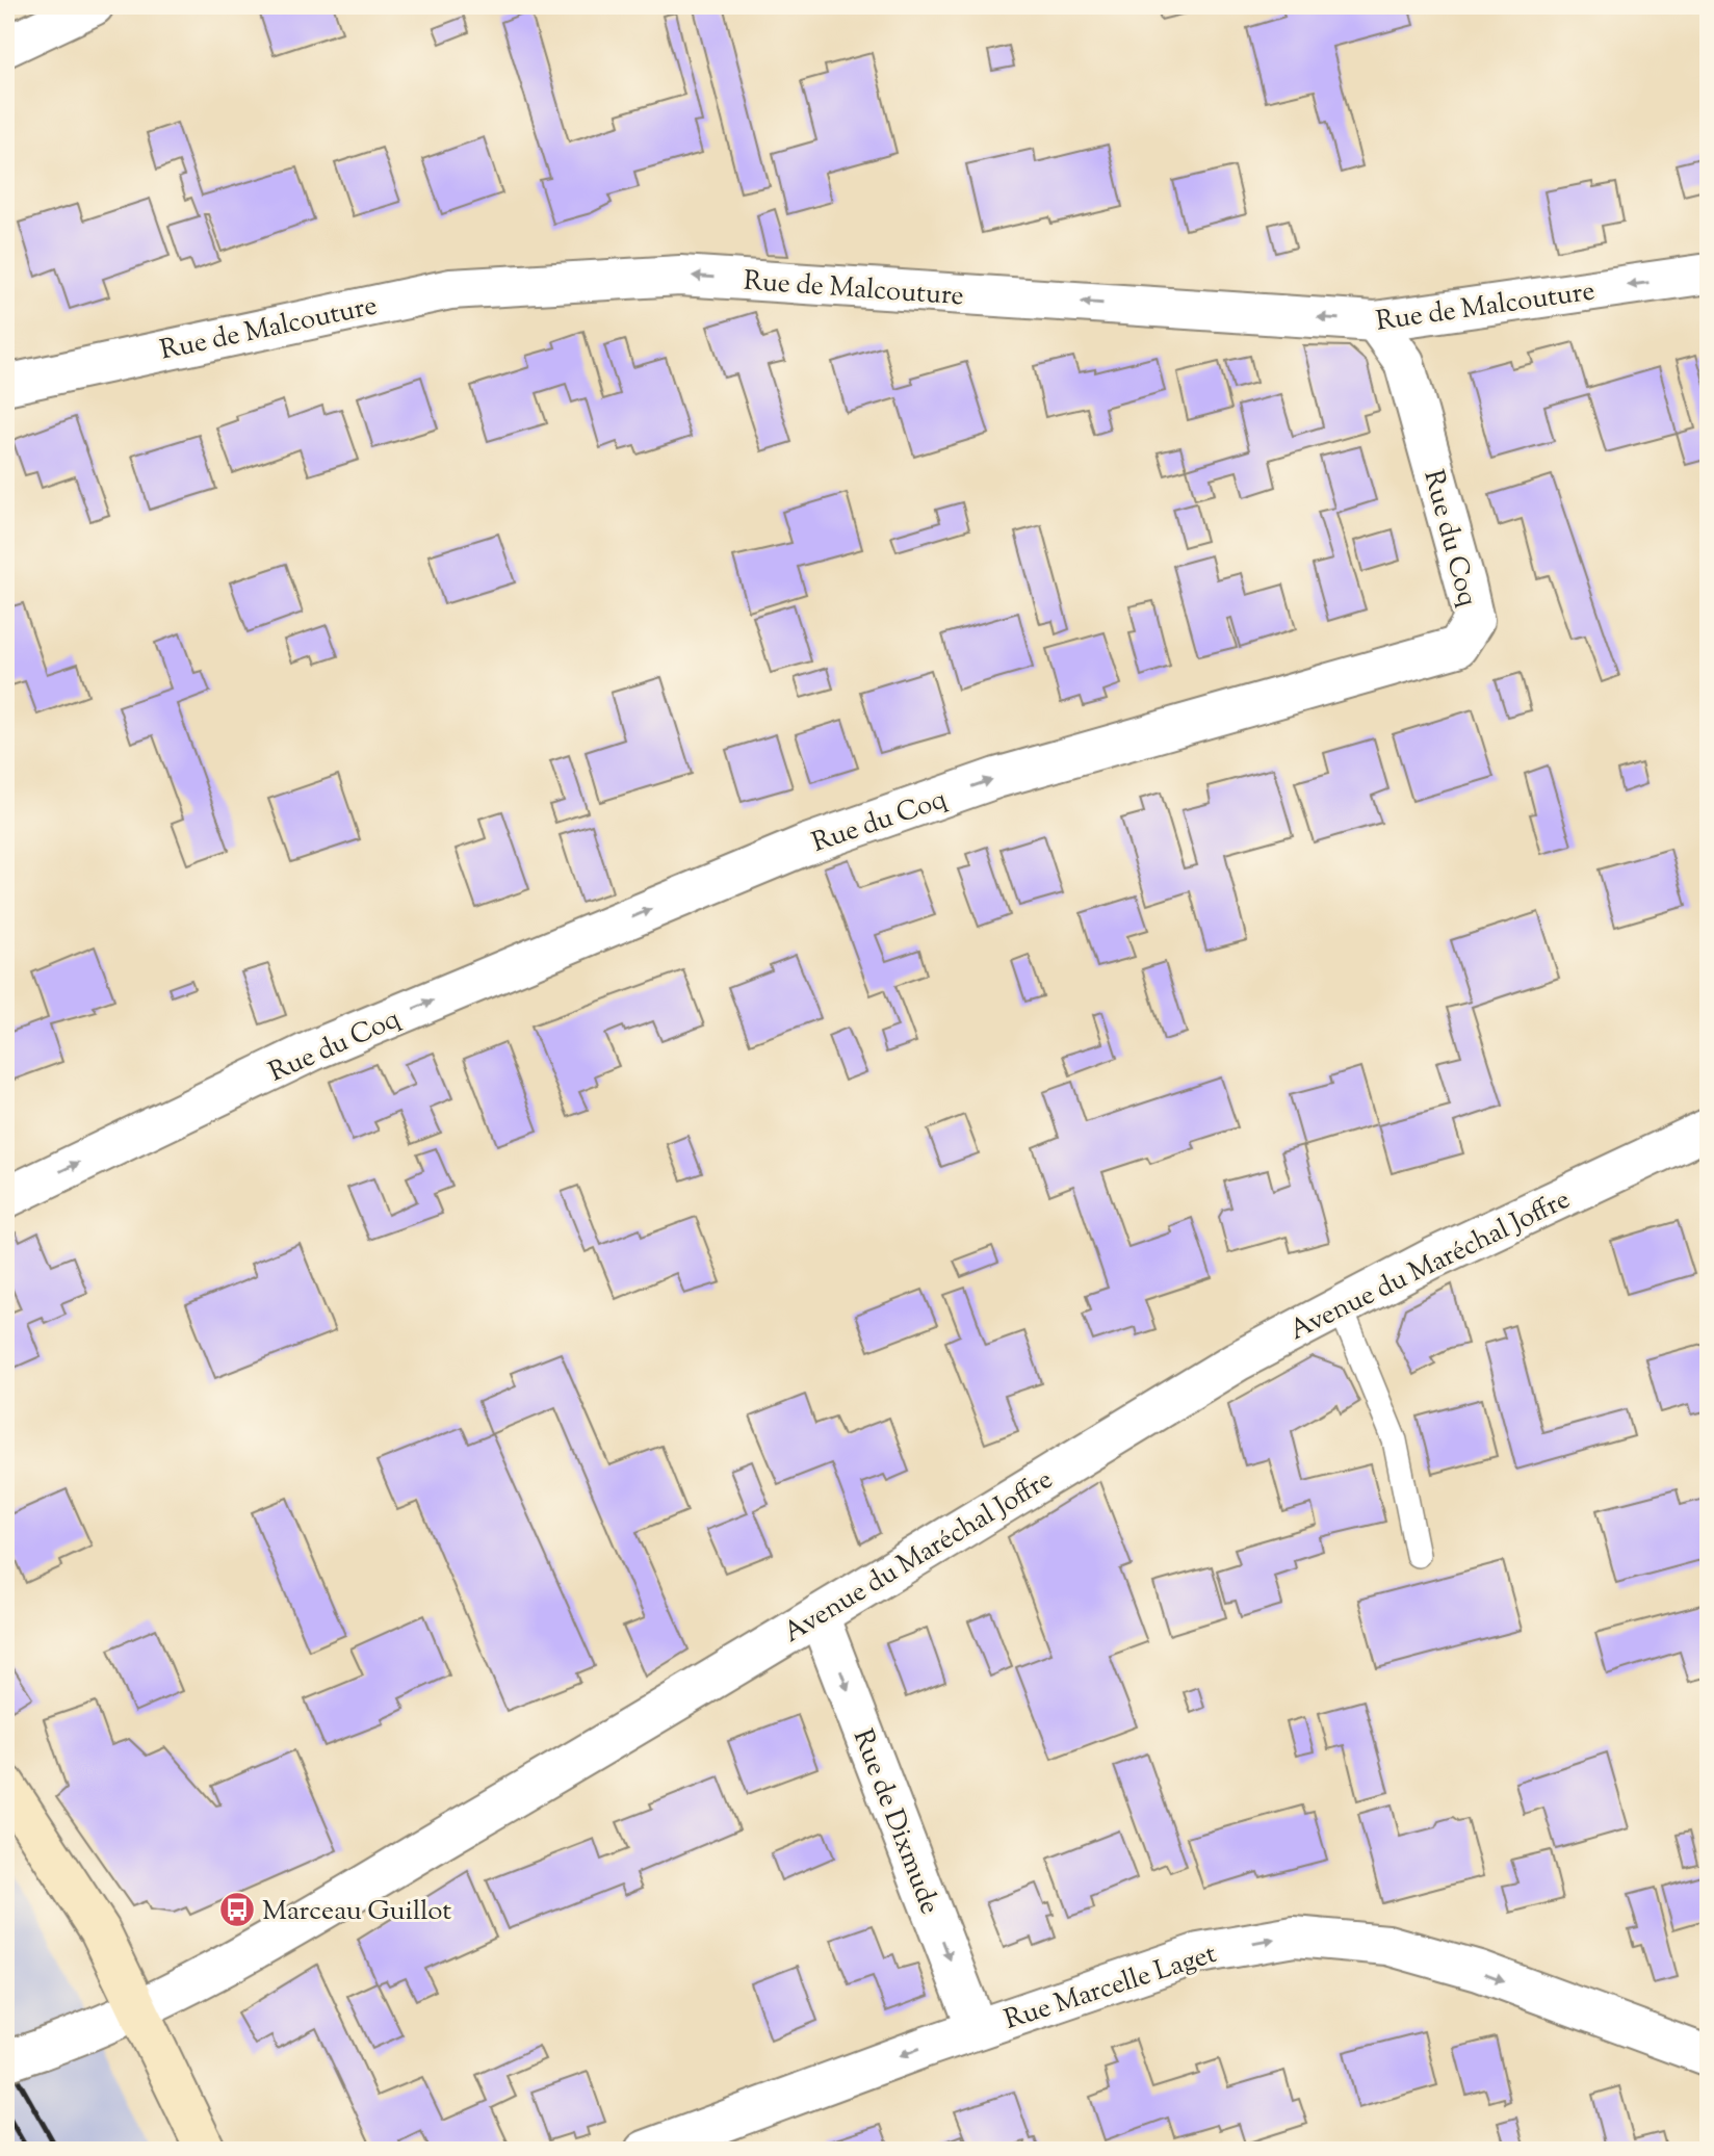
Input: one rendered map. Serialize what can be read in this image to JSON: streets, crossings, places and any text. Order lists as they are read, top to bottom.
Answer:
{
  "streets": {
    "street": [
      "Rue de Malcouture",
      "Rue du Coq",
      "Avenue du Maréchal Joffre",
      "Rue de Dixmude",
      "Rue Marcelle Laget"
    ]
  },
  "crossings": [
    ["Rue de Malcouture", "Rue du Coq"],
    ["Avenue du Maréchal Joffre", "Rue de Dixmude"],
    ["Rue de Dixmude", "Rue Marcelle Laget"]
  ],
  "one_way": ["Rue de Malcouture", "Rue du Coq", "Rue de Dixmude"],
  "places": {
    "bus stop": ["Marceau Guillot"]
  }
}
